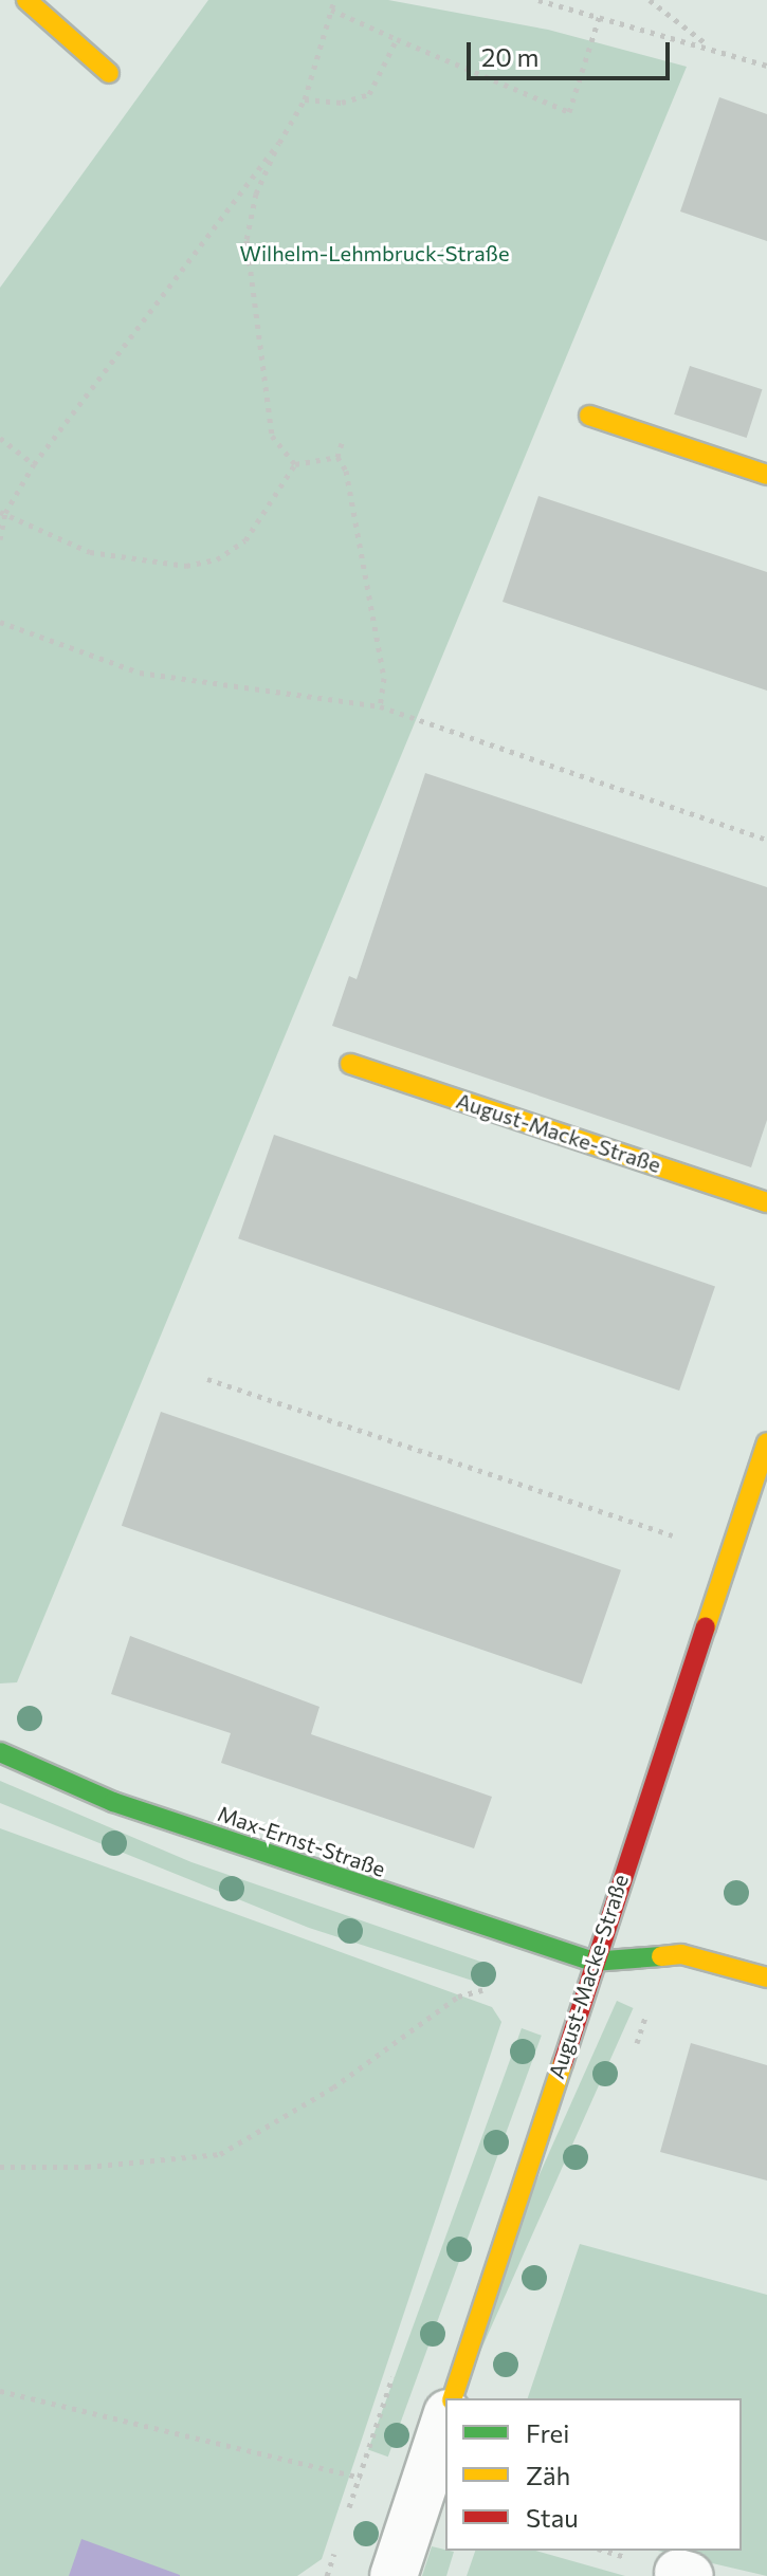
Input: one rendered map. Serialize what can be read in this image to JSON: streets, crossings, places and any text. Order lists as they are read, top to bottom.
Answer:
{
  "streets": {
    "street": ["August-Macke-Straße", "Max-Ernst-Straße"]
  },
  "crossings": [
    ["August-Macke-Straße", "Max-Ernst-Straße"]
  ],
  "parks": ["Wilhelm-Lehmbruck-Straße"],
  "legend": ["Frei", "Zäh", "Stau"],
  "scale_bar": "20 m"
}
